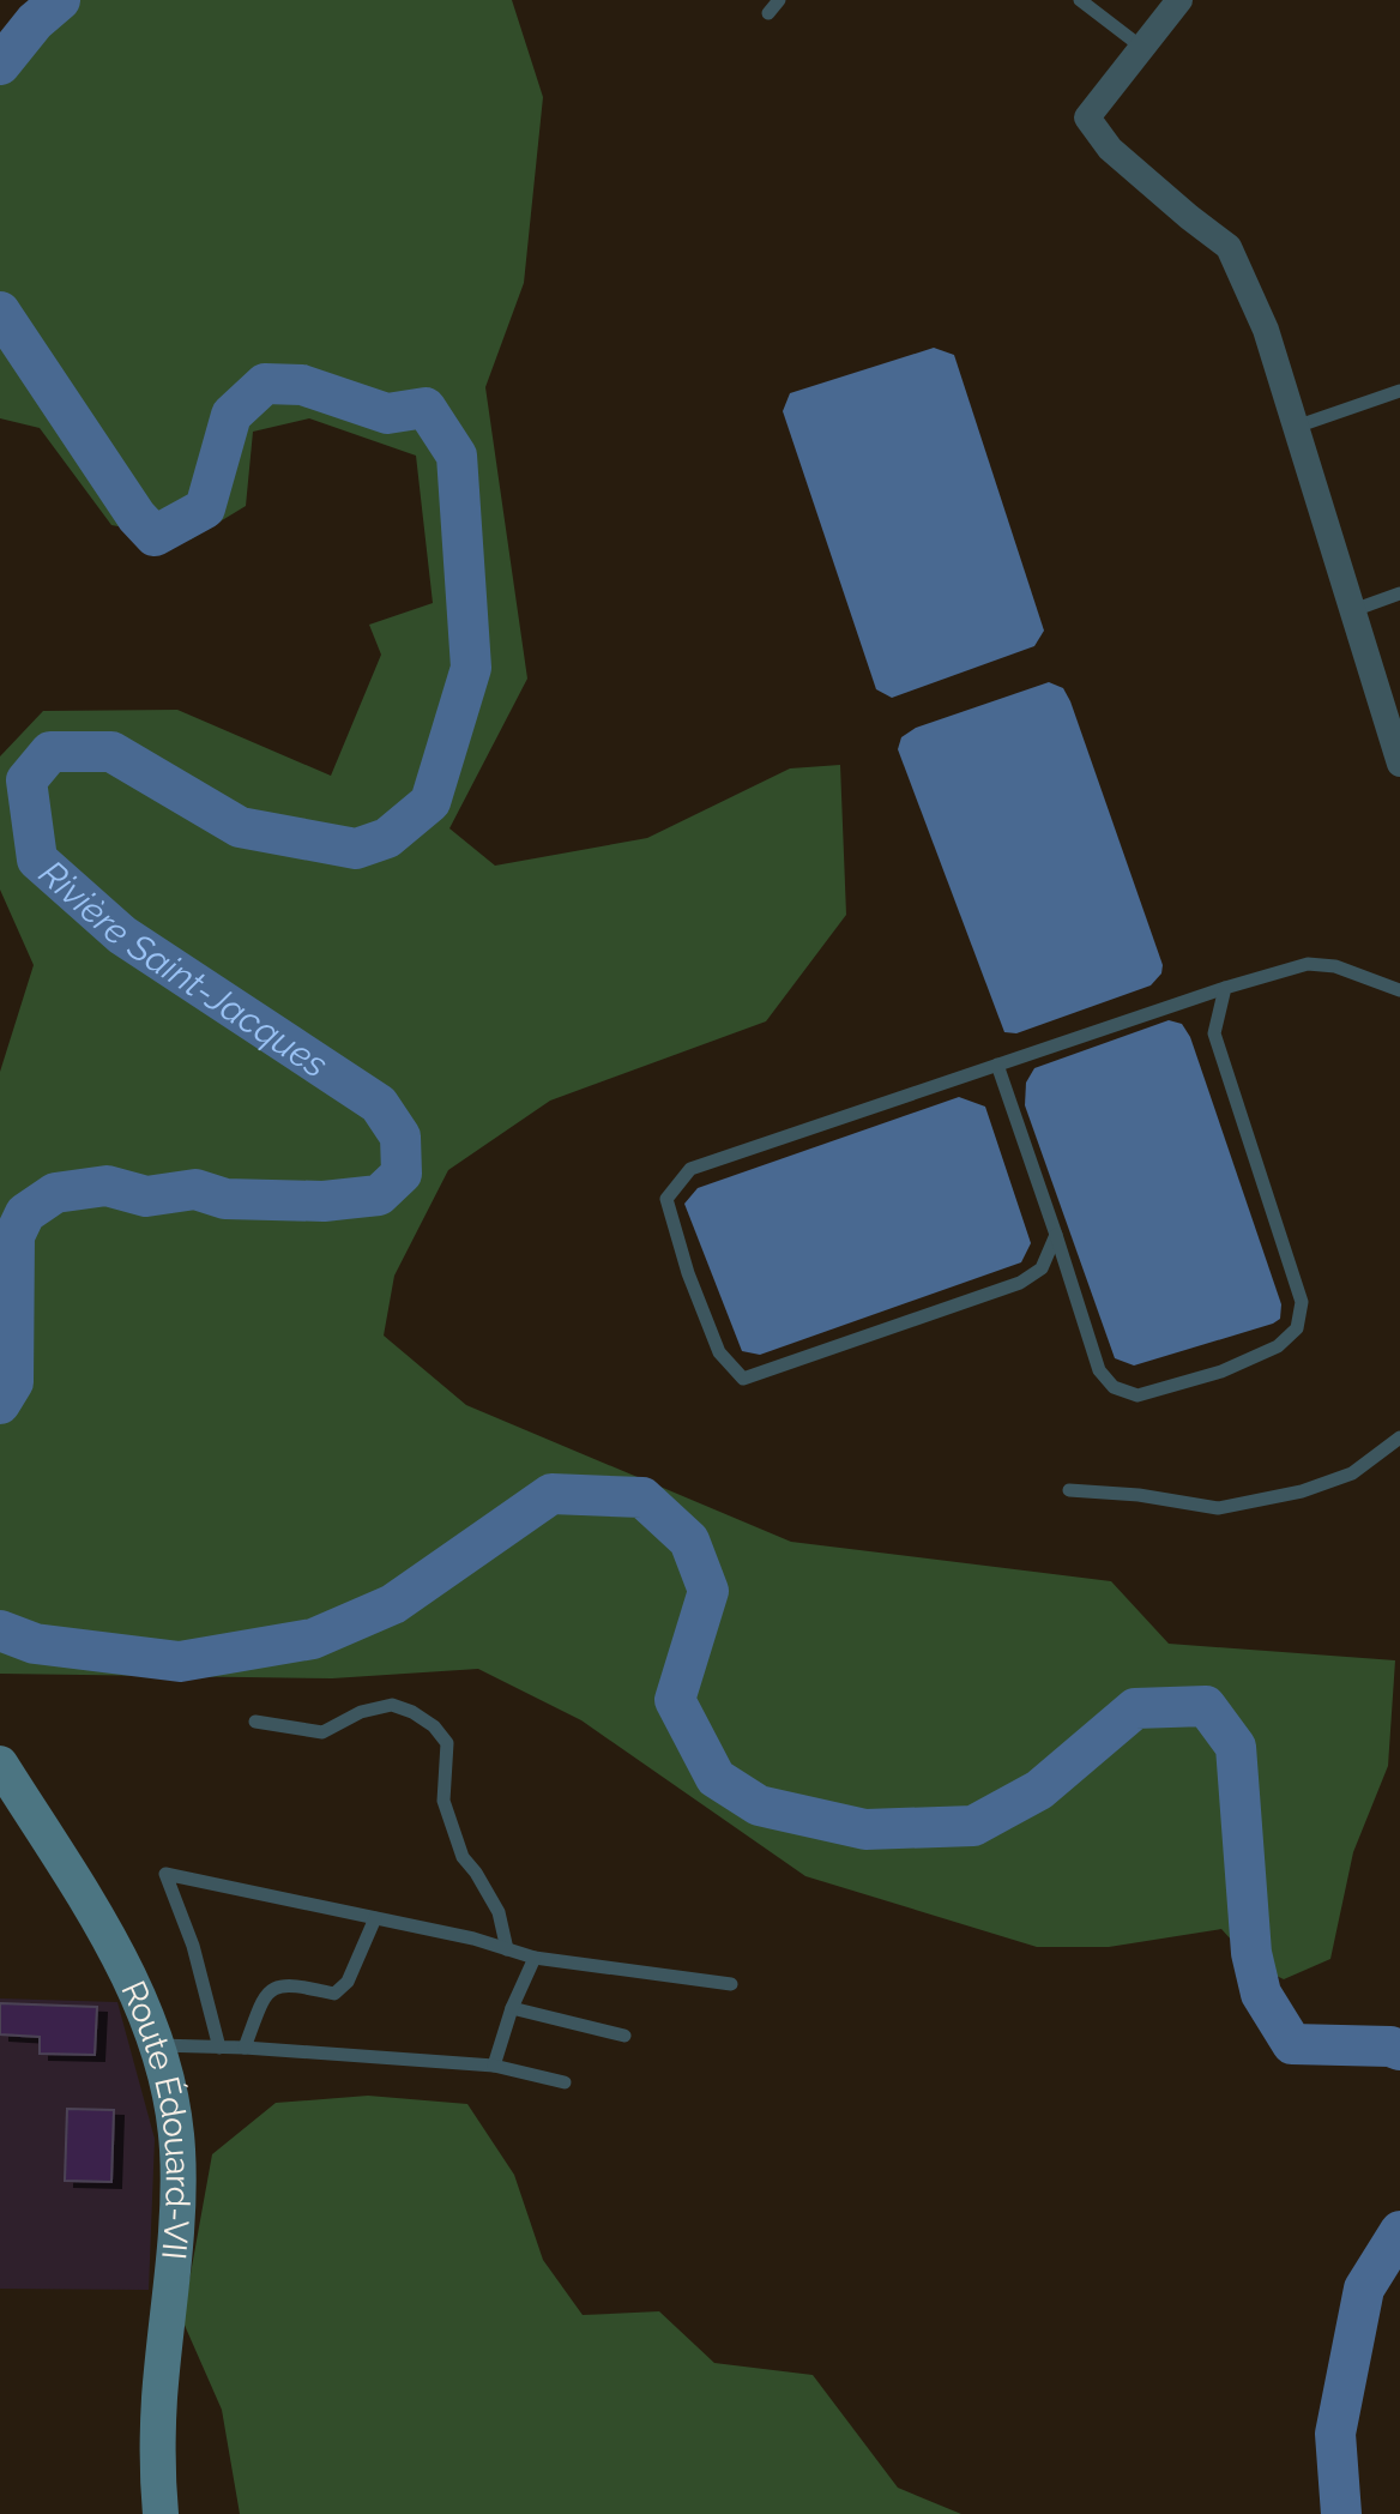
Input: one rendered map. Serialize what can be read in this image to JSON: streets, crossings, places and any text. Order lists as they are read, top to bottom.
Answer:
{
  "streets": {
    "main road": ["Route Édouard-VII"]
  },
  "water": ["Rivière Saint-Jacques"]
}
